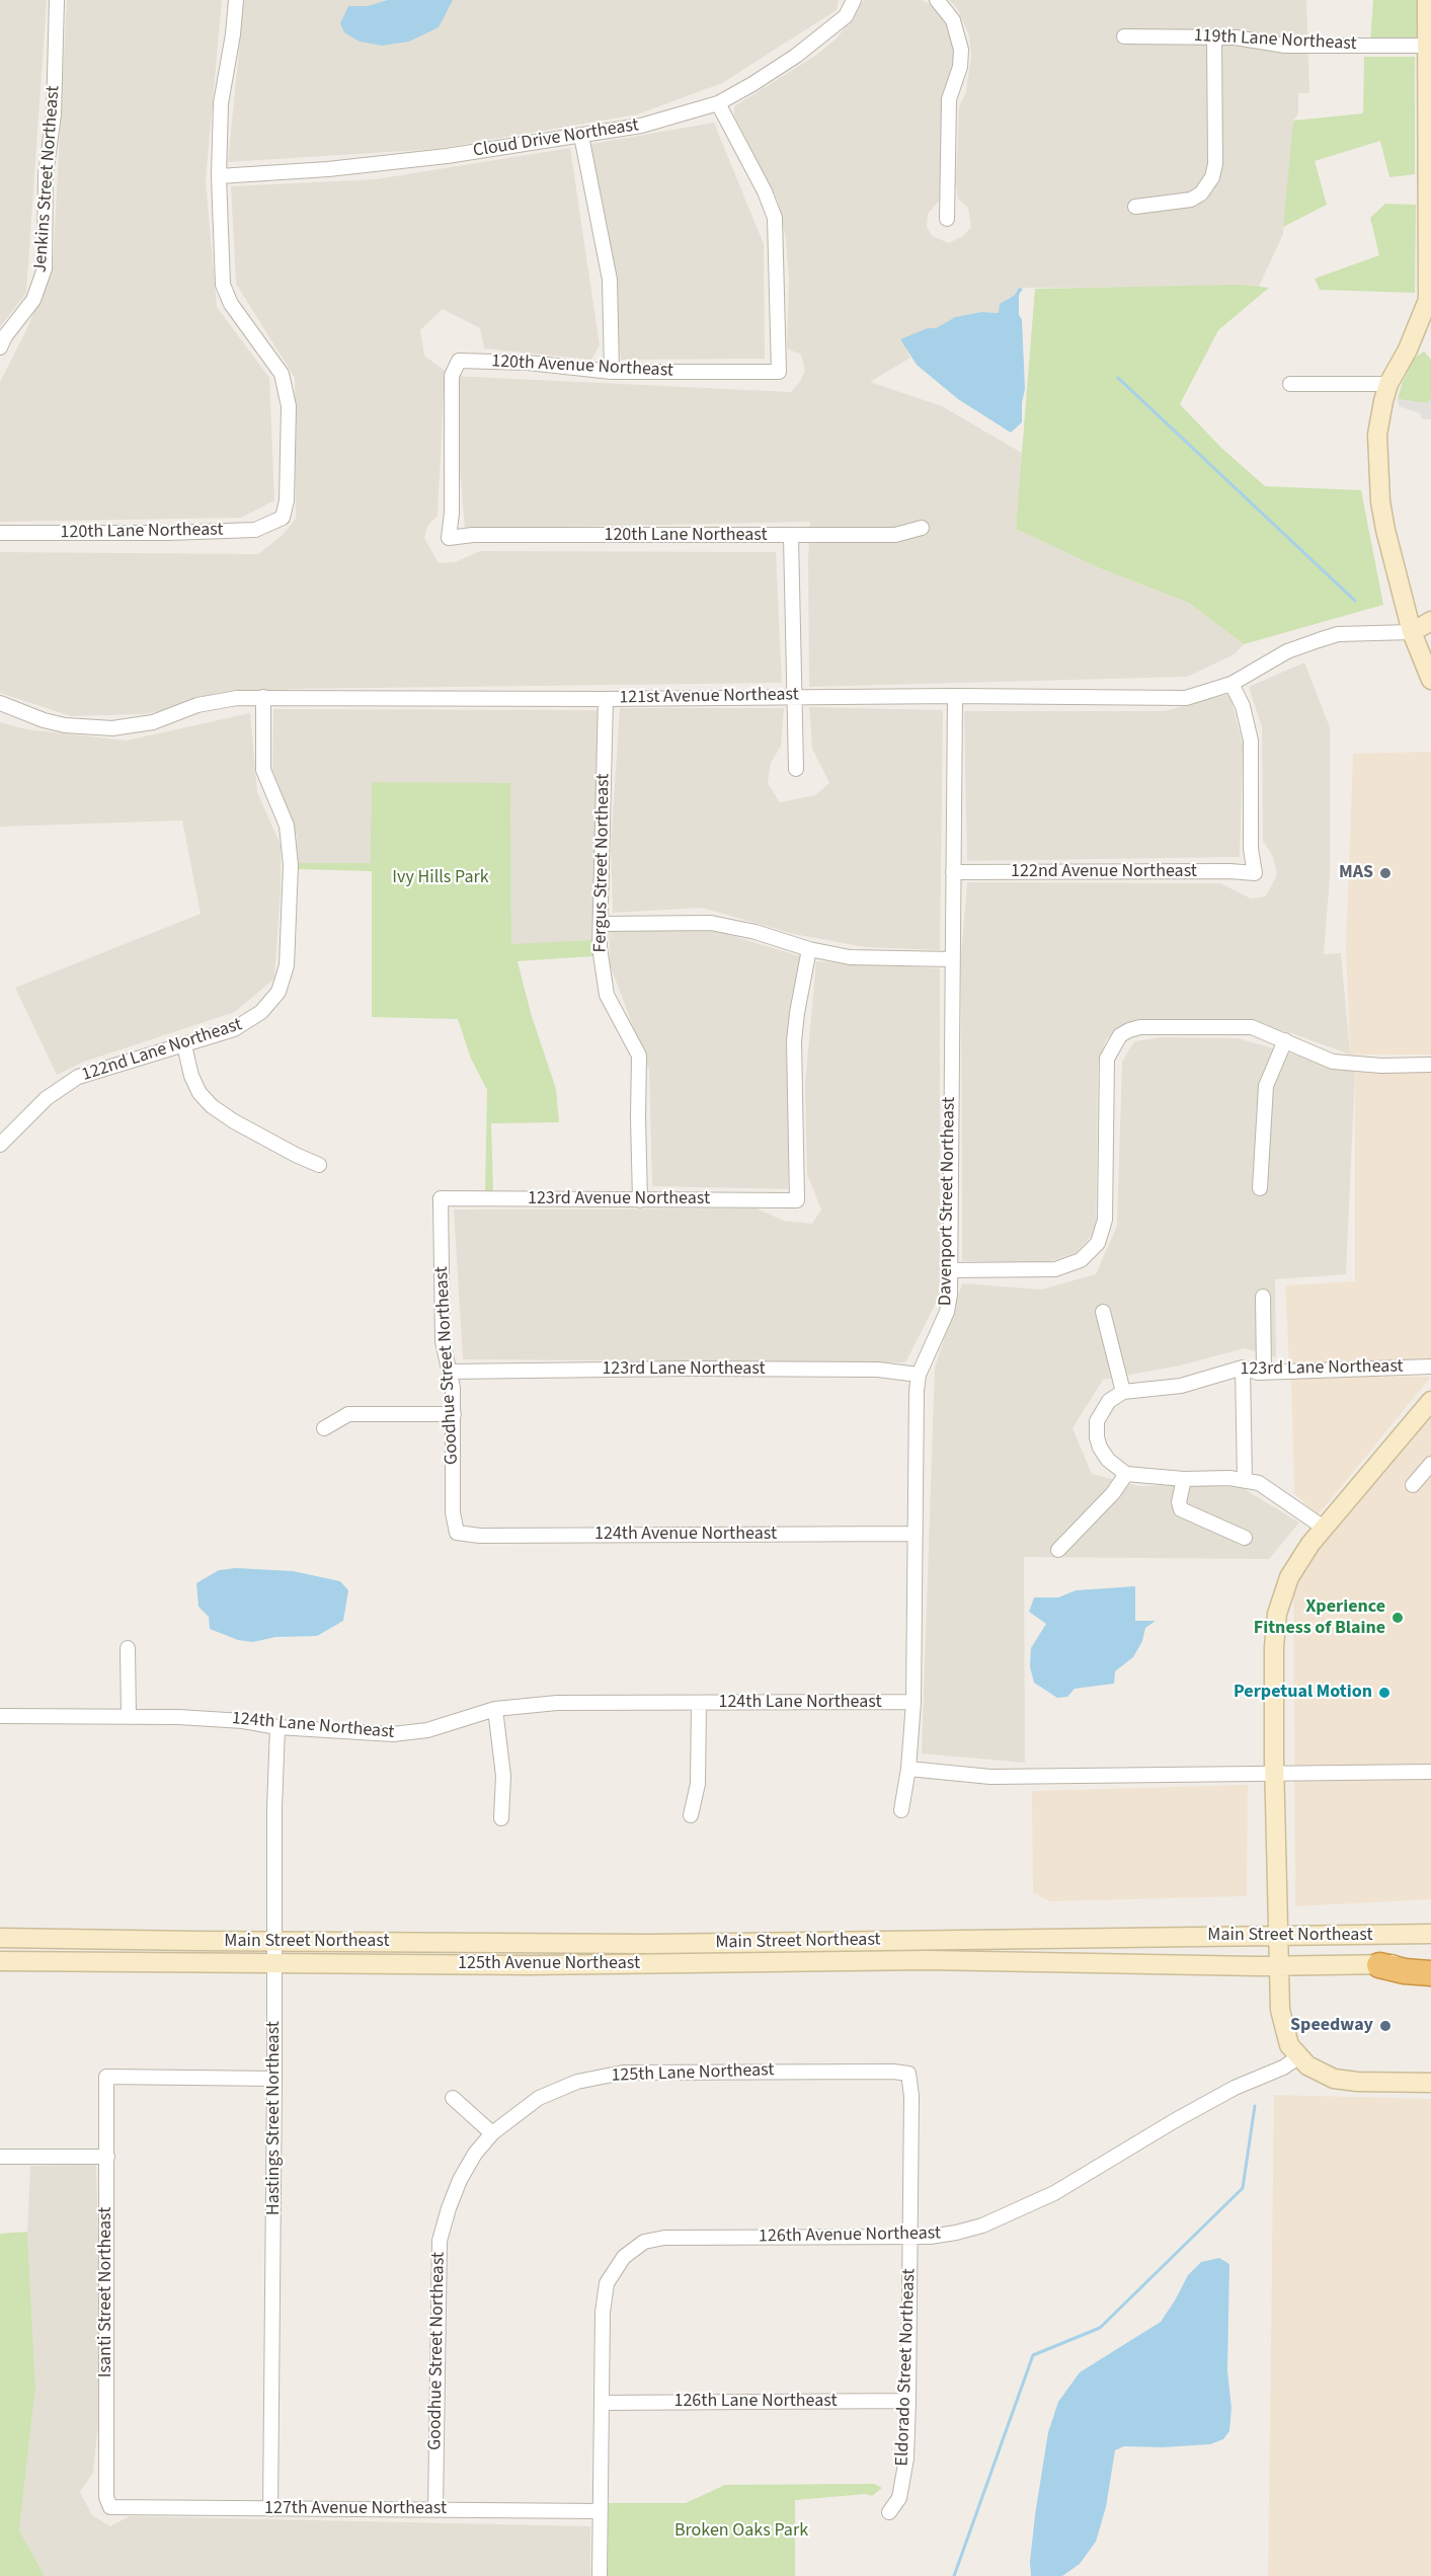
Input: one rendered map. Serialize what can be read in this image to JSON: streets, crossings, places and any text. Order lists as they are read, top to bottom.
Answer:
{
  "streets": {
    "main road": ["121st Avenue Northeast", "Main Street Northeast", "125th Avenue Northeast"],
    "street": [
      "119th Lane Northeast",
      "Cloud Drive Northeast",
      "Jenkins Street Northeast",
      "120th Avenue Northeast",
      "120th Lane Northeast",
      "Fergus Street Northeast",
      "122nd Avenue Northeast",
      "122nd Lane Northeast",
      "123rd Avenue Northeast",
      "Davenport Street Northeast",
      "Goodhue Street Northeast",
      "123rd Lane Northeast",
      "124th Avenue Northeast",
      "124th Lane Northeast",
      "125th Lane Northeast",
      "Hastings Street Northeast",
      "126th Avenue Northeast",
      "Isanti Street Northeast",
      "Eldorado Street Northeast",
      "126th Lane Northeast",
      "127th Avenue Northeast"
    ]
  },
  "crossings": [
    ["Cloud Drive Northeast", "120th Avenue Northeast"],
    ["Cloud Drive Northeast", "120th Lane Northeast"],
    ["120th Avenue Northeast", "120th Lane Northeast"],
    ["121st Avenue Northeast", "Fergus Street Northeast"],
    ["121st Avenue Northeast", "122nd Avenue Northeast"],
    ["121st Avenue Northeast", "122nd Lane Northeast"],
    ["121st Avenue Northeast", "Davenport Street Northeast"],
    ["Fergus Street Northeast", "123rd Avenue Northeast"],
    ["122nd Avenue Northeast", "Davenport Street Northeast"],
    ["123rd Avenue Northeast", "Goodhue Street Northeast"],
    ["Davenport Street Northeast", "123rd Lane Northeast"],
    ["Davenport Street Northeast", "124th Avenue Northeast"],
    ["Davenport Street Northeast", "124th Lane Northeast"],
    ["Goodhue Street Northeast", "123rd Lane Northeast"],
    ["Goodhue Street Northeast", "124th Avenue Northeast"],
    ["Goodhue Street Northeast", "125th Lane Northeast"],
    ["Goodhue Street Northeast", "127th Avenue Northeast"],
    ["124th Lane Northeast", "Hastings Street Northeast"],
    ["Main Street Northeast", "125th Avenue Northeast"],
    ["Main Street Northeast", "Hastings Street Northeast"],
    ["125th Avenue Northeast", "Hastings Street Northeast"],
    ["125th Lane Northeast", "Eldorado Street Northeast"],
    ["Hastings Street Northeast", "Isanti Street Northeast"],
    ["Hastings Street Northeast", "127th Avenue Northeast"],
    ["126th Avenue Northeast", "Eldorado Street Northeast"],
    ["126th Avenue Northeast", "126th Lane Northeast"],
    ["Isanti Street Northeast", "127th Avenue Northeast"],
    ["Eldorado Street Northeast", "126th Lane Northeast"]
  ],
  "parks": ["Ivy Hills Park", "Broken Oaks Park"],
  "places": [
    "MAS",
    "Xperience Fitness of Blaine",
    "Perpetual Motion",
    "Speedway"
  ]
}
